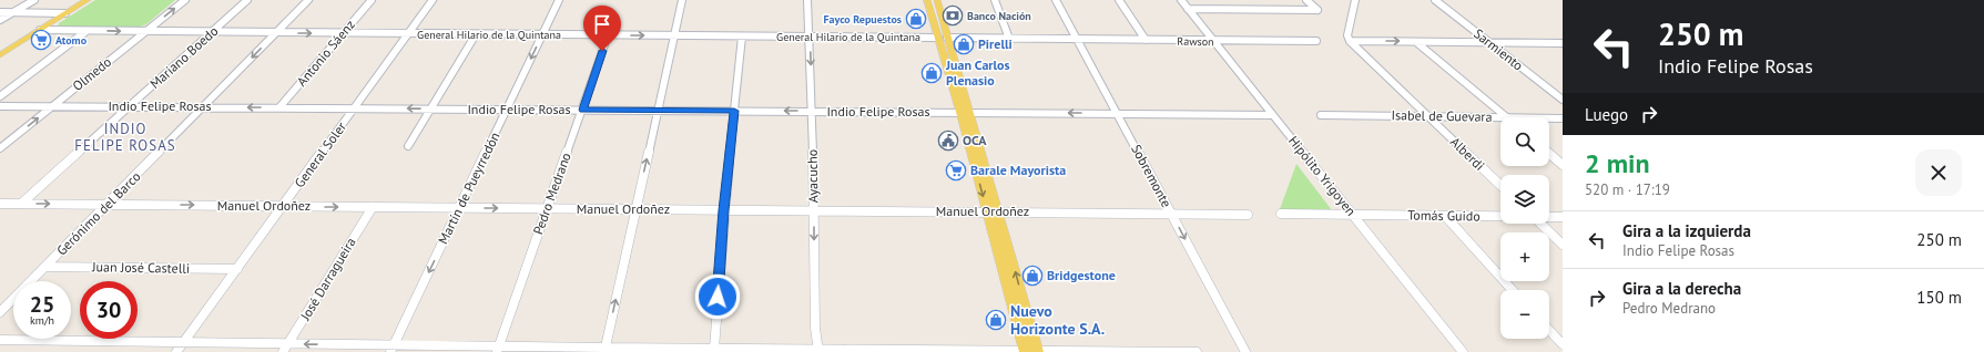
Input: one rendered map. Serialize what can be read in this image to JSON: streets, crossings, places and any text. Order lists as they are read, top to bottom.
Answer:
{
  "streets": {
    "street": [
      "General Hilario de la Quintana",
      "Rawson",
      "Sarmiento",
      "Antonio Sáenz",
      "Mariano Boedo",
      "Olmedo",
      "Indio Felipe Rosas",
      "Isabel de Guevara",
      "Alberdi",
      "General Soler",
      "Ayacucho",
      "Sobremonte",
      "Hipólito Yrigoyen",
      "Martín de Pueyrredón",
      "Pedro Medrano",
      "Manuel Ordoñez",
      "Gerónimo del Barco",
      "Tomás Guido",
      "Juan José Castelli",
      "José Darragueira"
    ]
  },
  "crossings": [
    ["General Hilario de la Quintana", "Rawson"],
    ["General Hilario de la Quintana", "Antonio Sáenz"],
    ["General Hilario de la Quintana", "Mariano Boedo"],
    ["General Hilario de la Quintana", "Olmedo"],
    ["General Hilario de la Quintana", "General Soler"],
    ["General Hilario de la Quintana", "Ayacucho"],
    ["General Hilario de la Quintana", "Sobremonte"],
    ["General Hilario de la Quintana", "Martín de Pueyrredón"],
    ["General Hilario de la Quintana", "Pedro Medrano"],
    ["General Hilario de la Quintana", "Gerónimo del Barco"],
    ["Rawson", "Sobremonte"],
    ["Rawson", "Hipólito Yrigoyen"],
    ["Antonio Sáenz", "Indio Felipe Rosas"],
    ["Mariano Boedo", "Indio Felipe Rosas"],
    ["Mariano Boedo", "Manuel Ordoñez"],
    ["Olmedo", "Indio Felipe Rosas"],
    ["Indio Felipe Rosas", "General Soler"],
    ["Indio Felipe Rosas", "Ayacucho"],
    ["Indio Felipe Rosas", "Sobremonte"],
    ["Indio Felipe Rosas", "Martín de Pueyrredón"],
    ["Indio Felipe Rosas", "Pedro Medrano"],
    ["Indio Felipe Rosas", "Gerónimo del Barco"],
    ["Isabel de Guevara", "Alberdi"],
    ["General Soler", "Manuel Ordoñez"],
    ["General Soler", "Juan José Castelli"],
    ["Ayacucho", "Manuel Ordoñez"],
    ["Sobremonte", "Manuel Ordoñez"],
    ["Hipólito Yrigoyen", "Tomás Guido"],
    ["Martín de Pueyrredón", "Manuel Ordoñez"],
    ["Pedro Medrano", "Manuel Ordoñez"],
    ["Manuel Ordoñez", "Gerónimo del Barco"],
    ["Manuel Ordoñez", "José Darragueira"],
    ["Gerónimo del Barco", "Juan José Castelli"]
  ],
  "one_way": [
    "Ayacucho",
    "Sobremonte",
    "Martín de Pueyrredón",
    "Manuel Ordoñez"
  ],
  "districts": ["INDIO FELIPE ROSAS"],
  "places": {
    "bank": ["Banco Nación"],
    "shop": [
      "Fayco Repuestos",
      "Pirelli",
      "Juan Carlos Plenasio",
      "Bridgestone",
      "Nuevo Horizonte S.A."
    ],
    "supermarket": ["Atomo", "Barale Mayorista"],
    "public building": ["OCA"]
  },
  "page": {
    "turn": ["250 m", "Indio Felipe Rosas"],
    "then": "Luego",
    "map_buttons": ["+", "−"],
    "heading": ["2 min", "520 m · 17:19"],
    "list": [
      {
        "name": "Gira a la izquierda",
        "note": "Indio Felipe Rosas",
        "value": "250 m"
      },
      {
        "name": "Gira a la derecha",
        "note": "Pedro Medrano",
        "value": "150 m"
      }
    ],
    "speed": "25 km/h",
    "limit": "30"
  }
}
